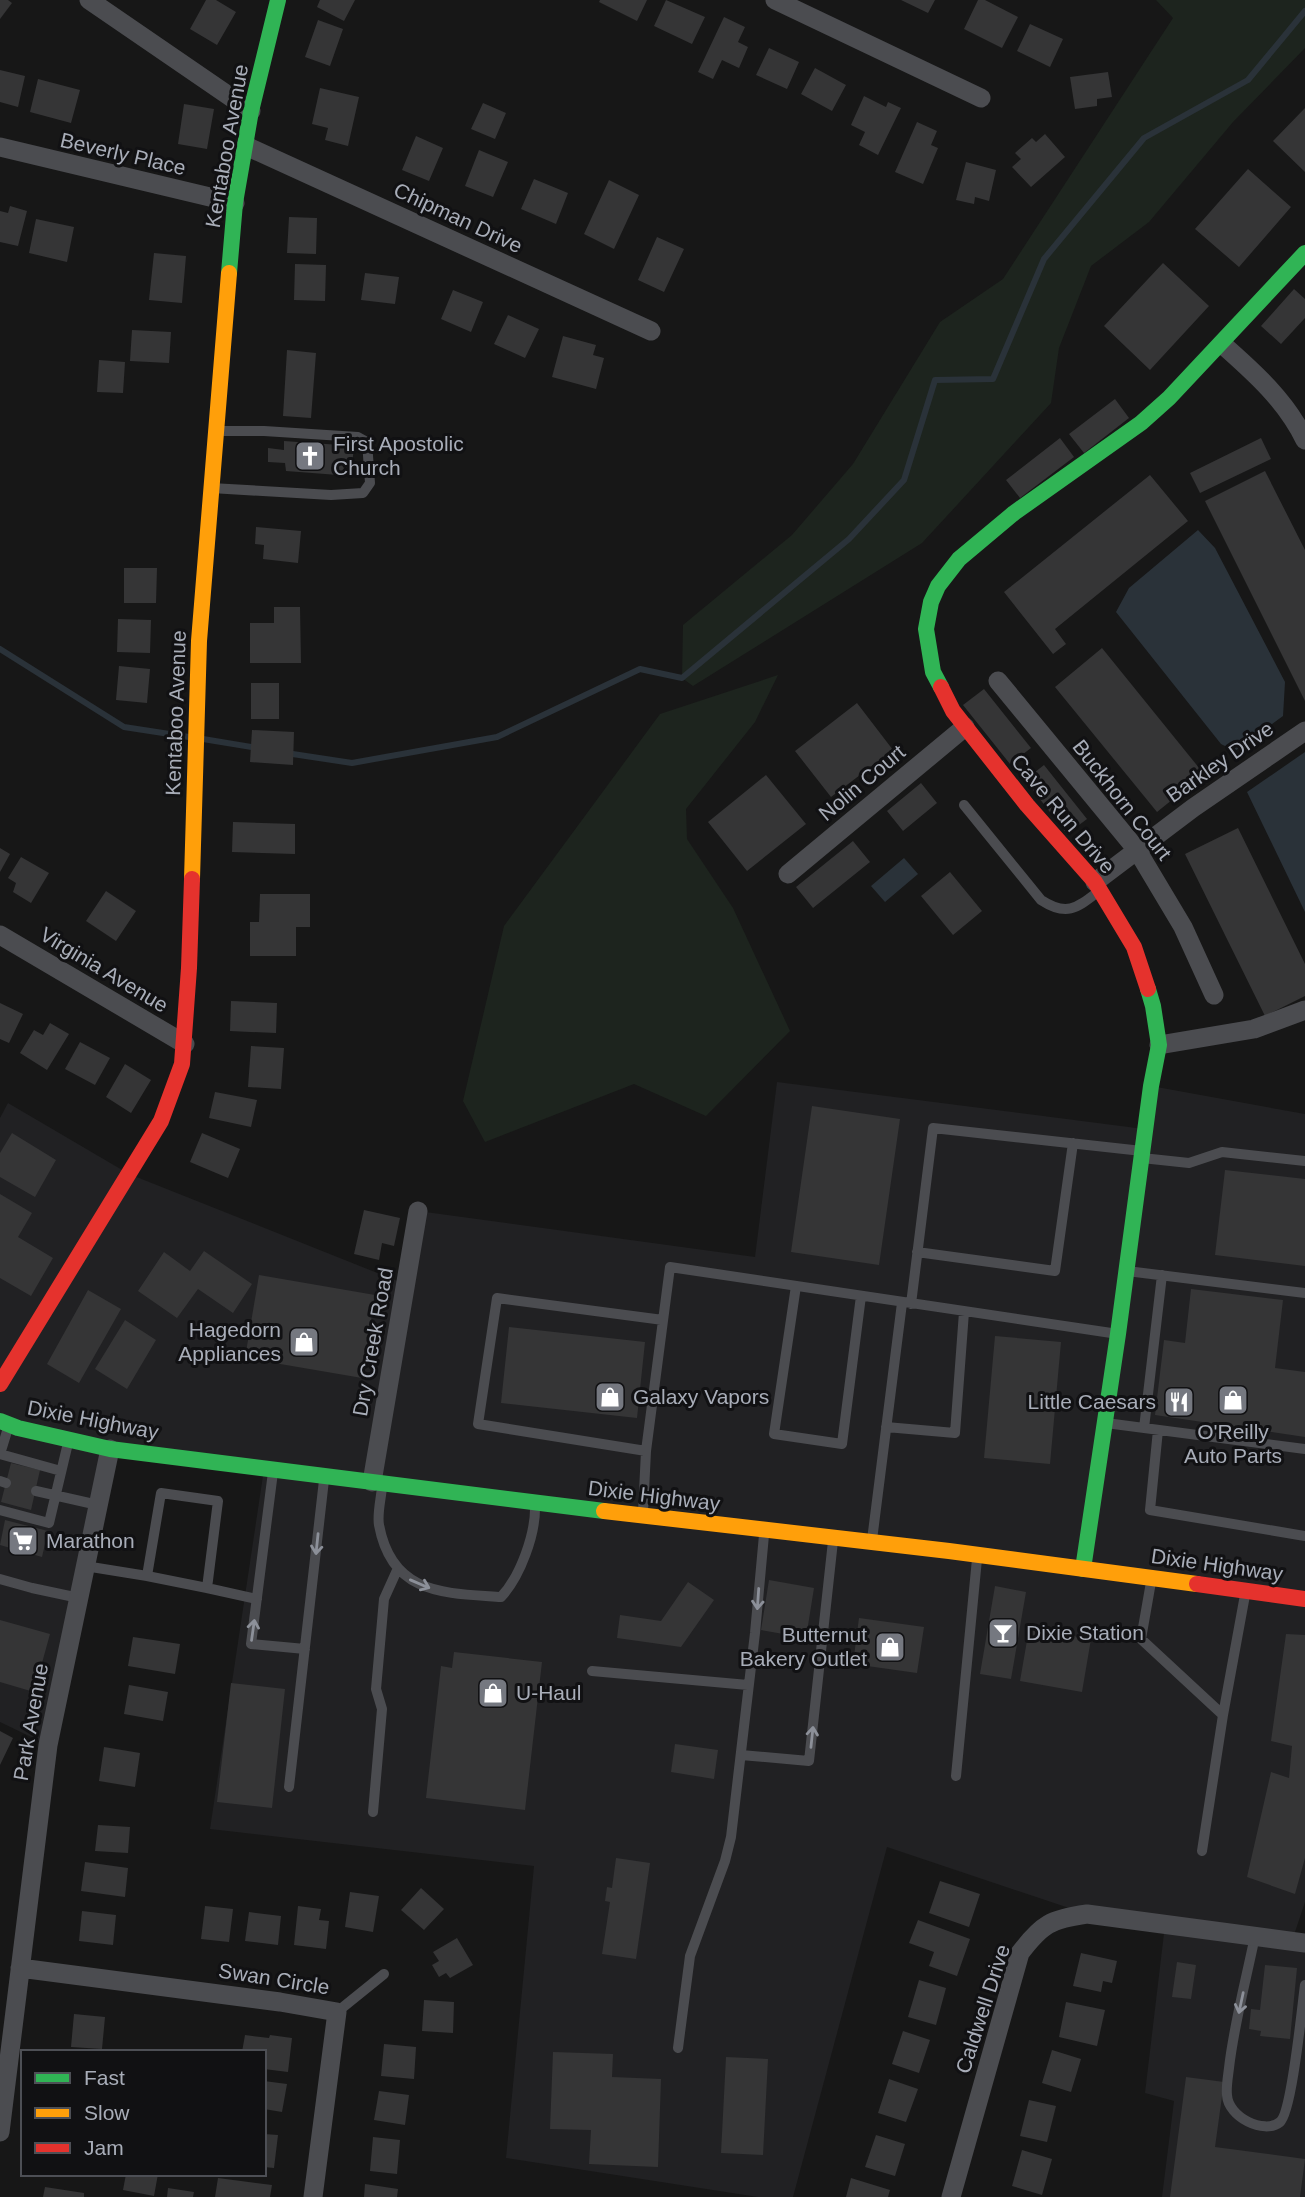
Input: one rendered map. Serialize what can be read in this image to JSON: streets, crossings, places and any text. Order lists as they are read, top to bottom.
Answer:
{
  "streets": {
    "street": [
      "Kentaboo Avenue",
      "Beverly Place",
      "Chipman Drive",
      "Barkley Drive",
      "Nolin Court",
      "Buckhorn Court",
      "Cave Run Drive",
      "Virginia Avenue",
      "Dry Creek Road",
      "Dixie Highway",
      "Park Avenue",
      "Swan Circle",
      "Caldwell Drive"
    ]
  },
  "crossings": [
    ["Kentaboo Avenue", "Beverly Place"],
    ["Kentaboo Avenue", "Chipman Drive"],
    ["Kentaboo Avenue", "Virginia Avenue"],
    ["Barkley Drive", "Buckhorn Court"],
    ["Barkley Drive", "Cave Run Drive"],
    ["Nolin Court", "Cave Run Drive"],
    ["Cave Run Drive", "Dixie Highway"],
    ["Dry Creek Road", "Dixie Highway"],
    ["Dixie Highway", "Park Avenue"],
    ["Park Avenue", "Swan Circle"]
  ],
  "places": {
    "church": ["First Apostolic Church"],
    "shop": [
      "Hagedorn Appliances",
      "Galaxy Vapors",
      "O'Reilly Auto Parts",
      "Butternut Bakery Outlet",
      "U-Haul"
    ],
    "restaurant": ["Little Caesars"],
    "supermarket": ["Marathon"],
    "bar": ["Dixie Station"]
  },
  "legend": ["Fast", "Slow", "Jam"]
}
